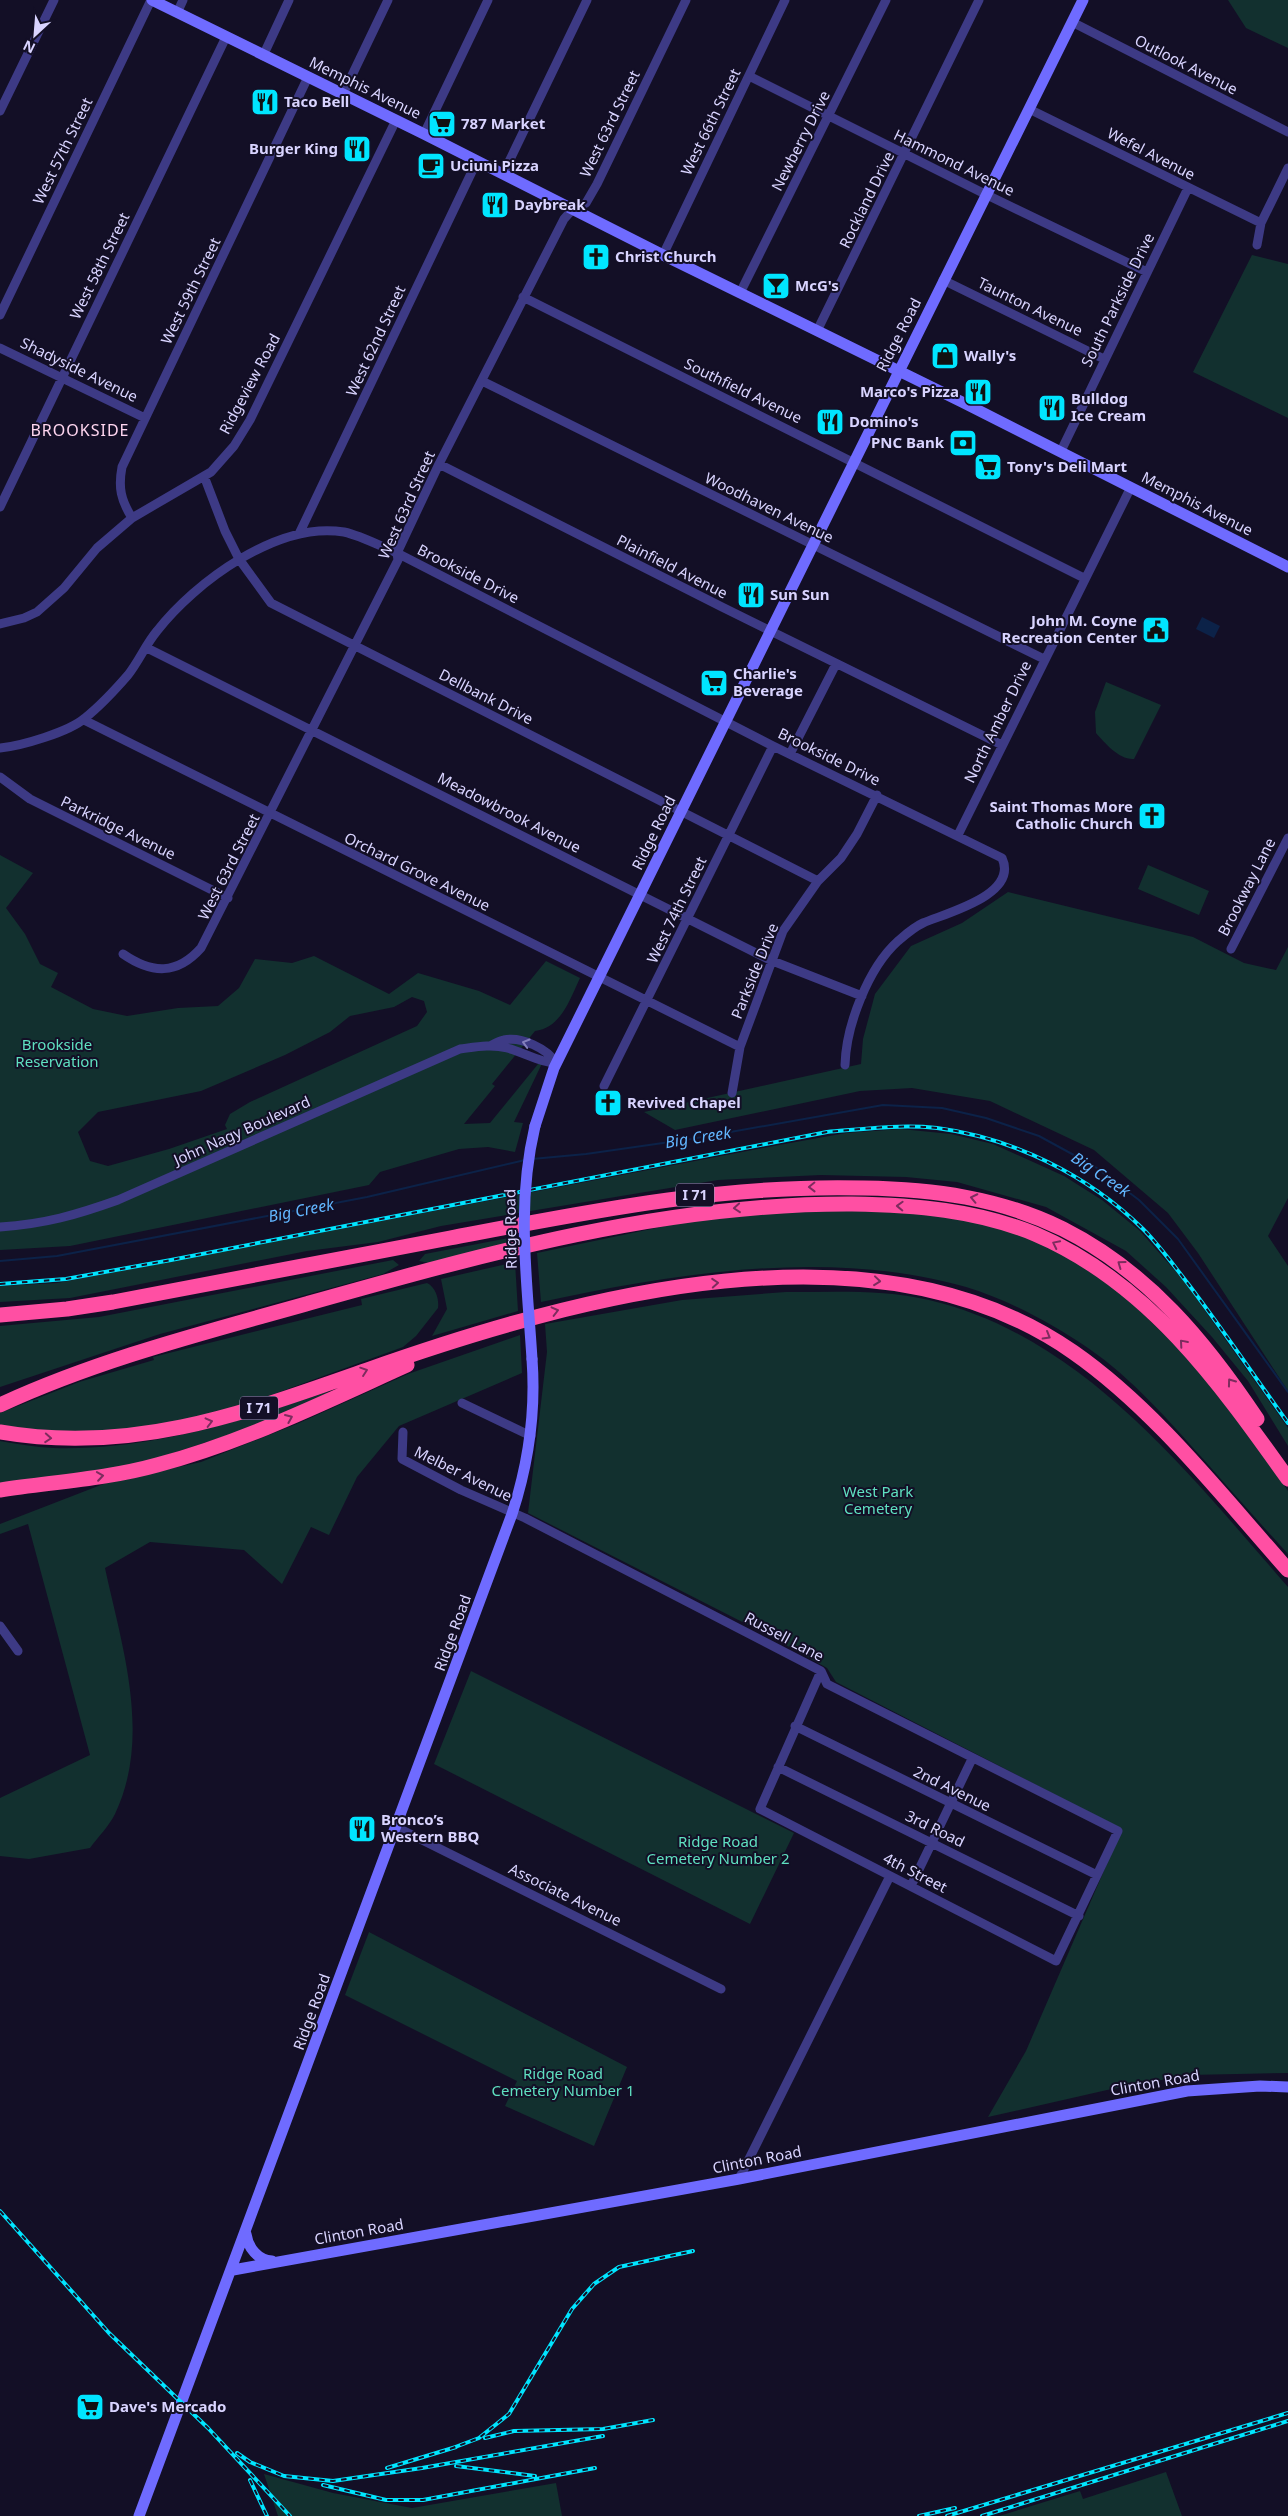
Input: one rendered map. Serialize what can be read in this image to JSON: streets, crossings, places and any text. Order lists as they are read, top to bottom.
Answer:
{
  "streets": {
    "highway": ["I 71"],
    "main road": ["Memphis Avenue", "Ridge Road", "Clinton Road"],
    "street": [
      "Outlook Avenue",
      "West 66th Street",
      "West 63rd Street",
      "Newberry Drive",
      "West 57th Street",
      "Wefel Avenue",
      "Hammond Avenue",
      "Rockland Drive",
      "West 58th Street",
      "West 59th Street",
      "South Parkside Drive",
      "Taunton Avenue",
      "West 62nd Street",
      "Shadyside Avenue",
      "Ridgeview Road",
      "Southfield Avenue",
      "Woodhaven Avenue",
      "Plainfield Avenue",
      "Brookside Drive",
      "Dellbank Drive",
      "North Amber Drive",
      "Meadowbrook Avenue",
      "Parkridge Avenue",
      "Orchard Grove Avenue",
      "Brookway Lane",
      "West 74th Street",
      "Parkside Drive",
      "John Nagy Boulevard",
      "Melber Avenue",
      "Russell Lane",
      "2nd Avenue",
      "3rd Road",
      "4th Street",
      "Associate Avenue"
    ]
  },
  "crossings": [
    ["Outlook Avenue", "Ridge Road"],
    ["Memphis Avenue", "West 66th Street"],
    ["Memphis Avenue", "West 63rd Street"],
    ["Memphis Avenue", "Newberry Drive"],
    ["Memphis Avenue", "West 57th Street"],
    ["Memphis Avenue", "Rockland Drive"],
    ["Memphis Avenue", "West 58th Street"],
    ["Memphis Avenue", "West 59th Street"],
    ["Memphis Avenue", "South Parkside Drive"],
    ["Memphis Avenue", "Ridge Road"],
    ["Memphis Avenue", "West 62nd Street"],
    ["Memphis Avenue", "Ridgeview Road"],
    ["Memphis Avenue", "North Amber Drive"],
    ["West 66th Street", "Hammond Avenue"],
    ["West 63rd Street", "Southfield Avenue"],
    ["West 63rd Street", "Woodhaven Avenue"],
    ["West 63rd Street", "Plainfield Avenue"],
    ["West 63rd Street", "Brookside Drive"],
    ["West 63rd Street", "Dellbank Drive"],
    ["West 63rd Street", "Meadowbrook Avenue"],
    ["West 63rd Street", "Parkridge Avenue"],
    ["West 63rd Street", "Orchard Grove Avenue"],
    ["Newberry Drive", "Hammond Avenue"],
    ["Wefel Avenue", "South Parkside Drive"],
    ["Wefel Avenue", "Ridge Road"],
    ["Hammond Avenue", "Rockland Drive"],
    ["Hammond Avenue", "South Parkside Drive"],
    ["Hammond Avenue", "Ridge Road"],
    ["West 58th Street", "Shadyside Avenue"],
    ["West 59th Street", "Shadyside Avenue"],
    ["West 59th Street", "Ridgeview Road"],
    ["South Parkside Drive", "Taunton Avenue"],
    ["Taunton Avenue", "Ridge Road"],
    ["Ridge Road", "Southfield Avenue"],
    ["Ridge Road", "Woodhaven Avenue"],
    ["Ridge Road", "Plainfield Avenue"],
    ["Ridge Road", "Brookside Drive"],
    ["Ridge Road", "Dellbank Drive"],
    ["Ridge Road", "Meadowbrook Avenue"],
    ["Ridge Road", "Orchard Grove Avenue"],
    ["Ridge Road", "John Nagy Boulevard"],
    ["Ridge Road", "Melber Avenue"],
    ["Ridge Road", "Russell Lane"],
    ["Ridge Road", "Associate Avenue"],
    ["Ridge Road", "Clinton Road"],
    ["West 62nd Street", "Brookside Drive"],
    ["Ridgeview Road", "Dellbank Drive"],
    ["Southfield Avenue", "North Amber Drive"],
    ["Woodhaven Avenue", "North Amber Drive"],
    ["Plainfield Avenue", "North Amber Drive"],
    ["Brookside Drive", "Dellbank Drive"],
    ["Brookside Drive", "North Amber Drive"],
    ["Brookside Drive", "Meadowbrook Avenue"],
    ["Brookside Drive", "Orchard Grove Avenue"],
    ["Brookside Drive", "West 74th Street"],
    ["Brookside Drive", "Parkside Drive"],
    ["Dellbank Drive", "West 74th Street"],
    ["Dellbank Drive", "Parkside Drive"],
    ["Meadowbrook Avenue", "West 74th Street"],
    ["Meadowbrook Avenue", "Parkside Drive"],
    ["Orchard Grove Avenue", "West 74th Street"],
    ["Orchard Grove Avenue", "Parkside Drive"],
    ["Melber Avenue", "Russell Lane"],
    ["Russell Lane", "2nd Avenue"],
    ["3rd Road", "4th Street"]
  ],
  "districts": ["BROOKSIDE"],
  "water": ["Big Creek"],
  "parks": [
    "Brookside Reservation",
    "West Park Cemetery",
    "Ridge Road Cemetery Number 2",
    "Ridge Road Cemetery Number 1"
  ],
  "places": {
    "restaurant": [
      "Taco Bell",
      "Burger King",
      "Daybreak",
      "Marco's Pizza",
      "Bulldog Ice Cream",
      "Domino's",
      "Sun Sun",
      "Bronco’s Western BBQ"
    ],
    "supermarket": [
      "787 Market",
      "Tony's Deli Mart",
      "Charlie's Beverage",
      "Dave's Mercado"
    ],
    "cafe": ["Uciuni Pizza"],
    "church": ["Christ Church", "Saint Thomas More Catholic Church", "Revived Chapel"],
    "bar": ["McG's"],
    "shop": ["Wally's"],
    "bank": ["PNC Bank"],
    "public building": ["John M. Coyne Recreation Center"]
  },
  "north": "bottom left"
}
